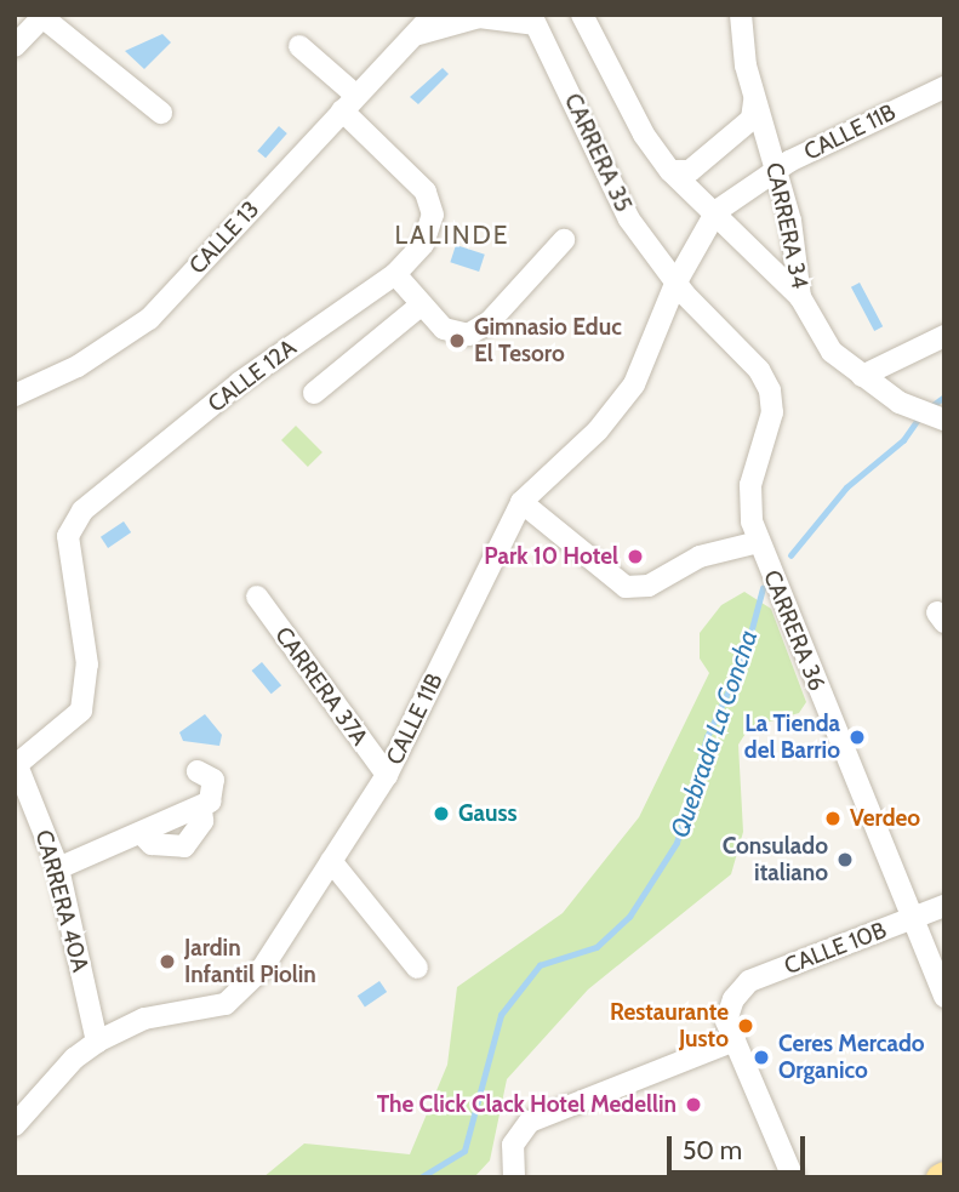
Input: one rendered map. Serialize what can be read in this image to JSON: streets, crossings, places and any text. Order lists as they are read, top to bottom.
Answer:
{
  "streets": {
    "street": [
      "CALLE 11B",
      "CARRERA 35",
      "CARRERA 34",
      "CALLE 13",
      "CALLE 12A",
      "CARRERA 36",
      "CARRERA 37A",
      "CARRERA 40A",
      "CALLE 10B"
    ]
  },
  "crossings": [
    ["CALLE 11B", "CARRERA 35"],
    ["CALLE 11B", "CARRERA 34"],
    ["CALLE 11B", "CARRERA 36"],
    ["CALLE 11B", "CARRERA 37A"],
    ["CALLE 11B", "CARRERA 40A"],
    ["CARRERA 35", "CALLE 13"],
    ["CARRERA 35", "CARRERA 36"],
    ["CALLE 13", "CALLE 12A"],
    ["CALLE 12A", "CARRERA 40A"],
    ["CARRERA 36", "CALLE 10B"]
  ],
  "districts": ["LALINDE"],
  "water": ["Quebrada La Concha"],
  "places": [
    "Gimnasio Educ El Tesoro",
    "Park 10 Hotel",
    "La Tienda del Barrio",
    "Gauss",
    "Verdeo",
    "Consulado italiano",
    "Jardin Infantil Piolin",
    "Restaurante Justo",
    "Ceres Mercado Organico",
    "The Click Clack Hotel Medellin"
  ],
  "scale_bar": "50 m"
}
